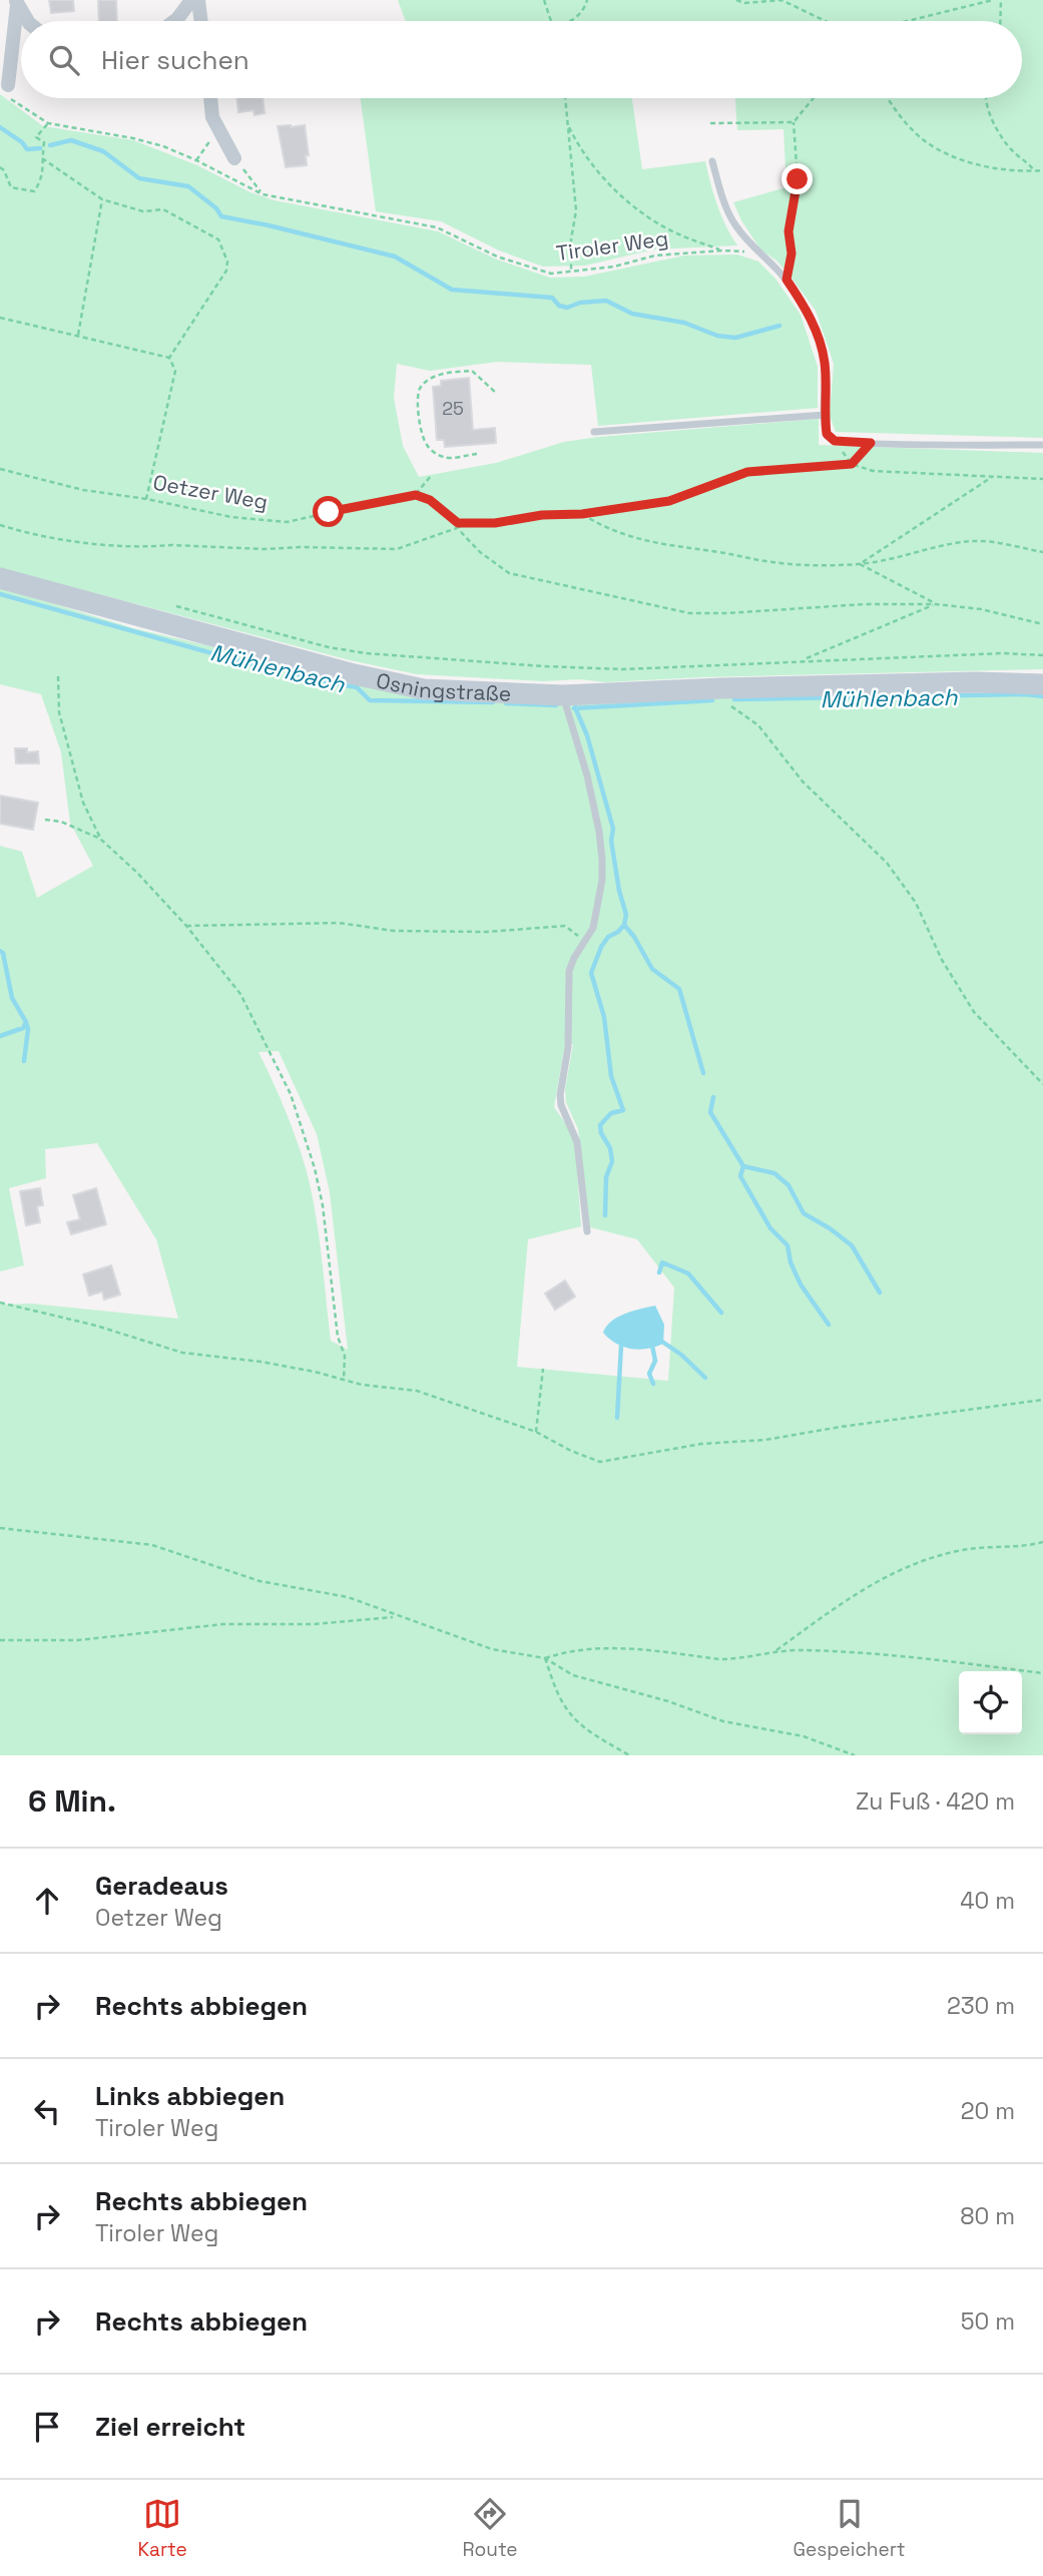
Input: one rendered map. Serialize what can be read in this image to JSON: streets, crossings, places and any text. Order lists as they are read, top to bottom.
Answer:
{
  "streets": {
    "main road": ["Osningstraße"],
    "path": ["Tiroler Weg", "Oetzer Weg"]
  },
  "water": ["Mühlenbach"],
  "house_numbers": ["25"],
  "page": {
    "search": "Hier suchen",
    "heading": ["6 Min.", "Zu Fuß · 420 m"],
    "list": [
      ["Geradeaus", "Oetzer Weg", "40 m"],
      ["Rechts abbiegen", "230 m"],
      ["Links abbiegen", "Tiroler Weg", "20 m"],
      ["Rechts abbiegen", "Tiroler Weg", "80 m"],
      ["Rechts abbiegen", "50 m"],
      "Ziel erreicht"
    ],
    "nav": ["Karte", "Route", "Gespeichert"]
  }
}
